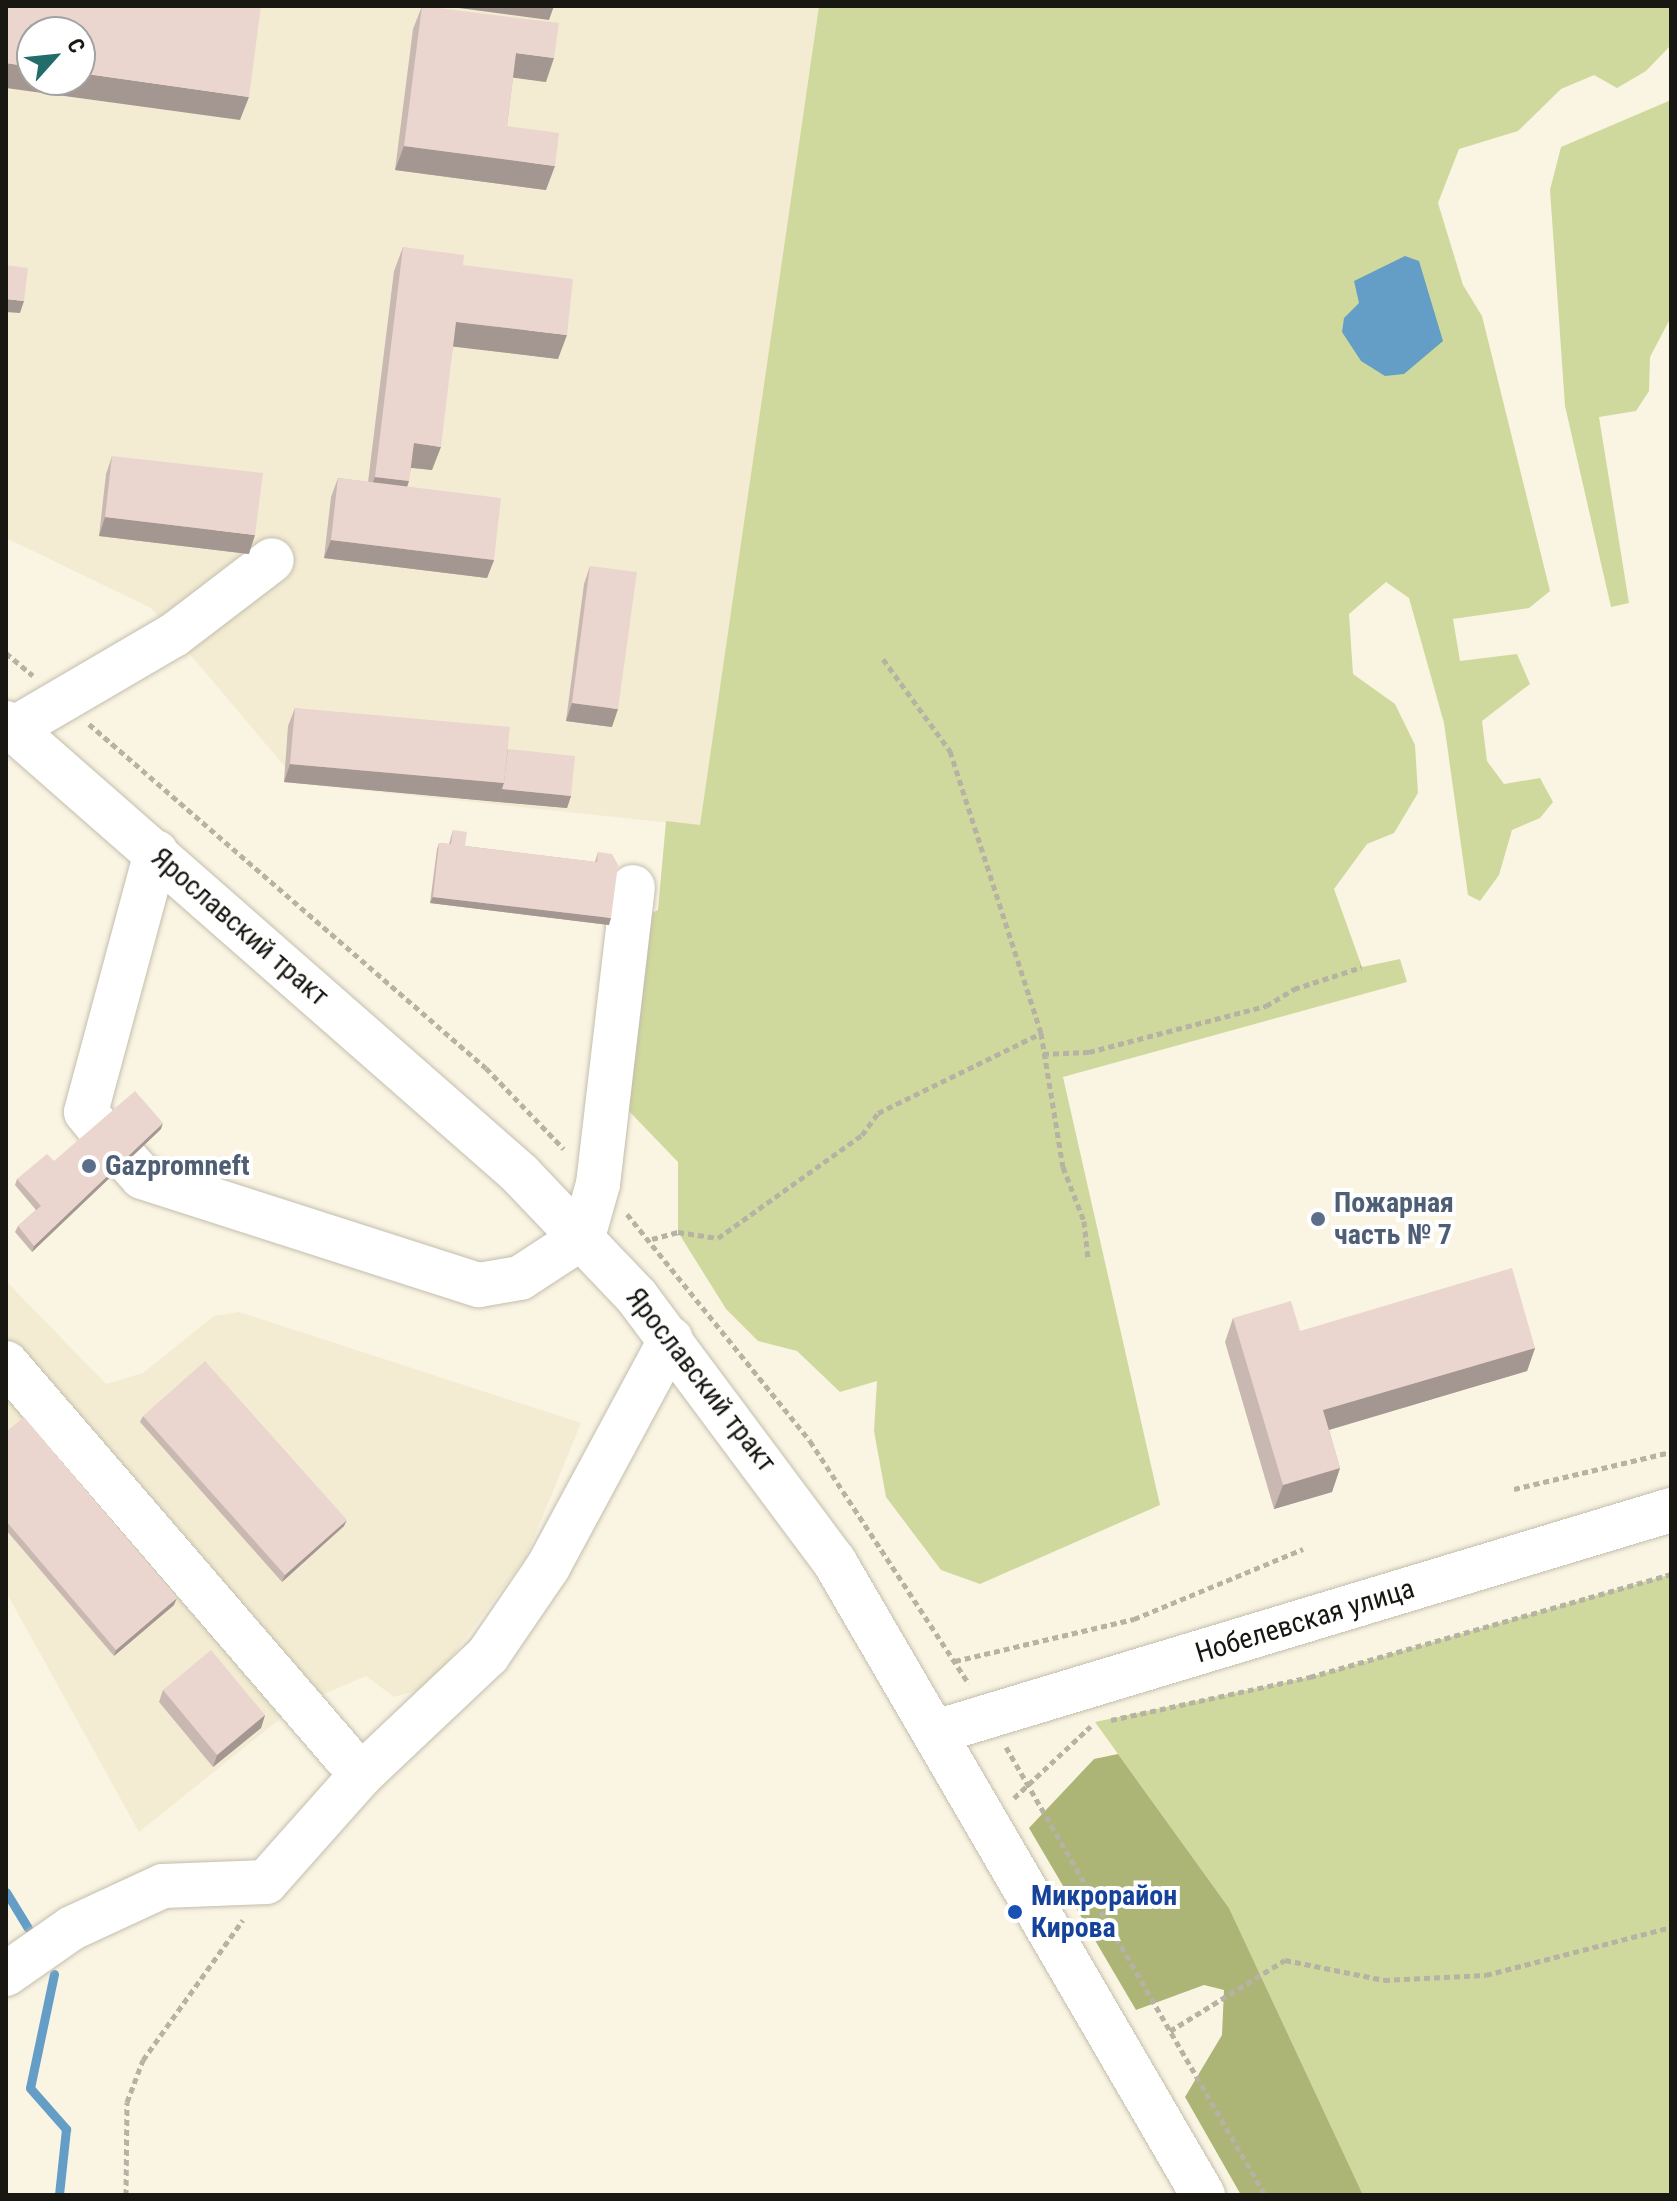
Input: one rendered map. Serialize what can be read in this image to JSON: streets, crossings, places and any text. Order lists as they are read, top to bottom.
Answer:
{
  "streets": {
    "street": ["Ярославский тракт", "Нобелевская улица"]
  },
  "crossings": [
    ["Ярославский тракт", "Нобелевская улица"]
  ],
  "places": ["Gazpromneft", "Пожарная часть № 7", "Микрорайон Кирова"],
  "north": "top right"
}
